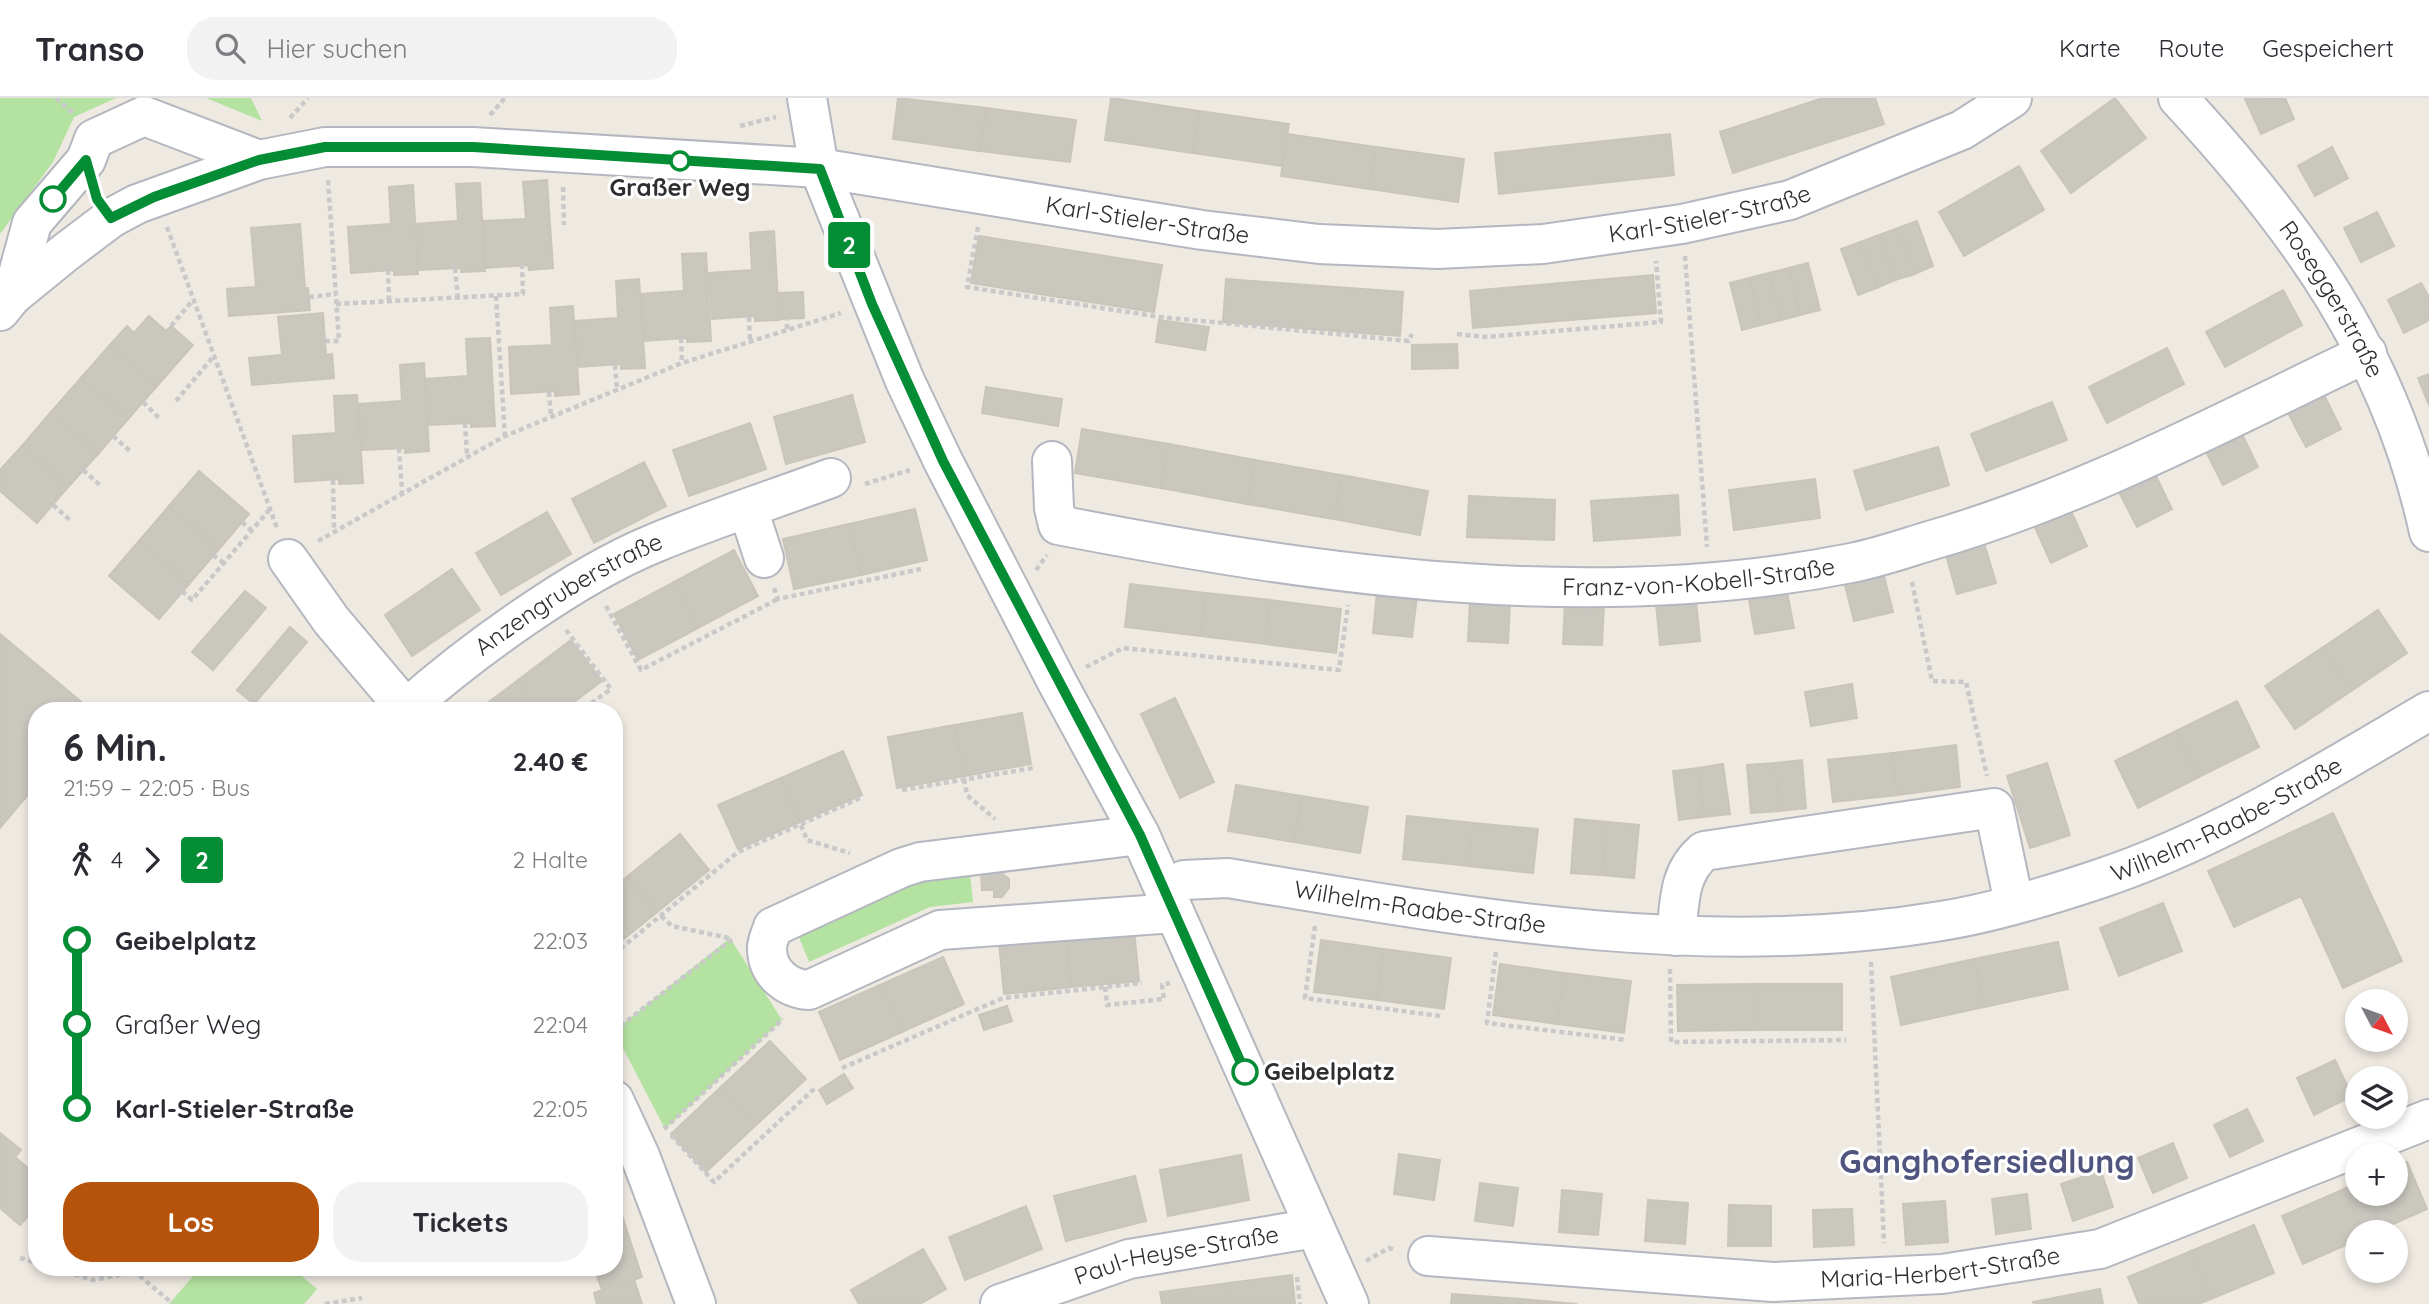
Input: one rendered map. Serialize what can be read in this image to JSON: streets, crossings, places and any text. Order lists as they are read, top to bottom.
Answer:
{
  "streets": {
    "street": [
      "Karl-Stieler-Straße",
      "Roseggerstraße",
      "Franz-von-Kobell-Straße",
      "Anzengruberstraße",
      "Wilhelm-Raabe-Straße",
      "Paul-Heyse-Straße",
      "Maria-Herbert-Straße"
    ]
  },
  "crossings": [
    ["Roseggerstraße", "Franz-von-Kobell-Straße"]
  ],
  "districts": ["Ganghofersiedlung"],
  "places": ["Graßer Weg", "Geibelplatz"],
  "lines": ["bus line 2"],
  "north": "bottom right",
  "page": {
    "header": "Transo",
    "search": "Hier suchen",
    "nav": ["Karte", "Route", "Gespeichert"],
    "on_map": "2",
    "heading": ["6 Min.", "21:59 – 22:05 · Bus", "2.40 €"],
    "legs": ["4", "2", "2 Halte"],
    "list": [
      {
        "name": "Geibelplatz",
        "value": "22:03"
      },
      {
        "name": "Graßer Weg",
        "value": "22:04"
      },
      {
        "name": "Karl-Stieler-Straße",
        "value": "22:05"
      }
    ],
    "map_buttons": ["+", "−"],
    "buttons": ["Los", "Tickets"]
  }
}
